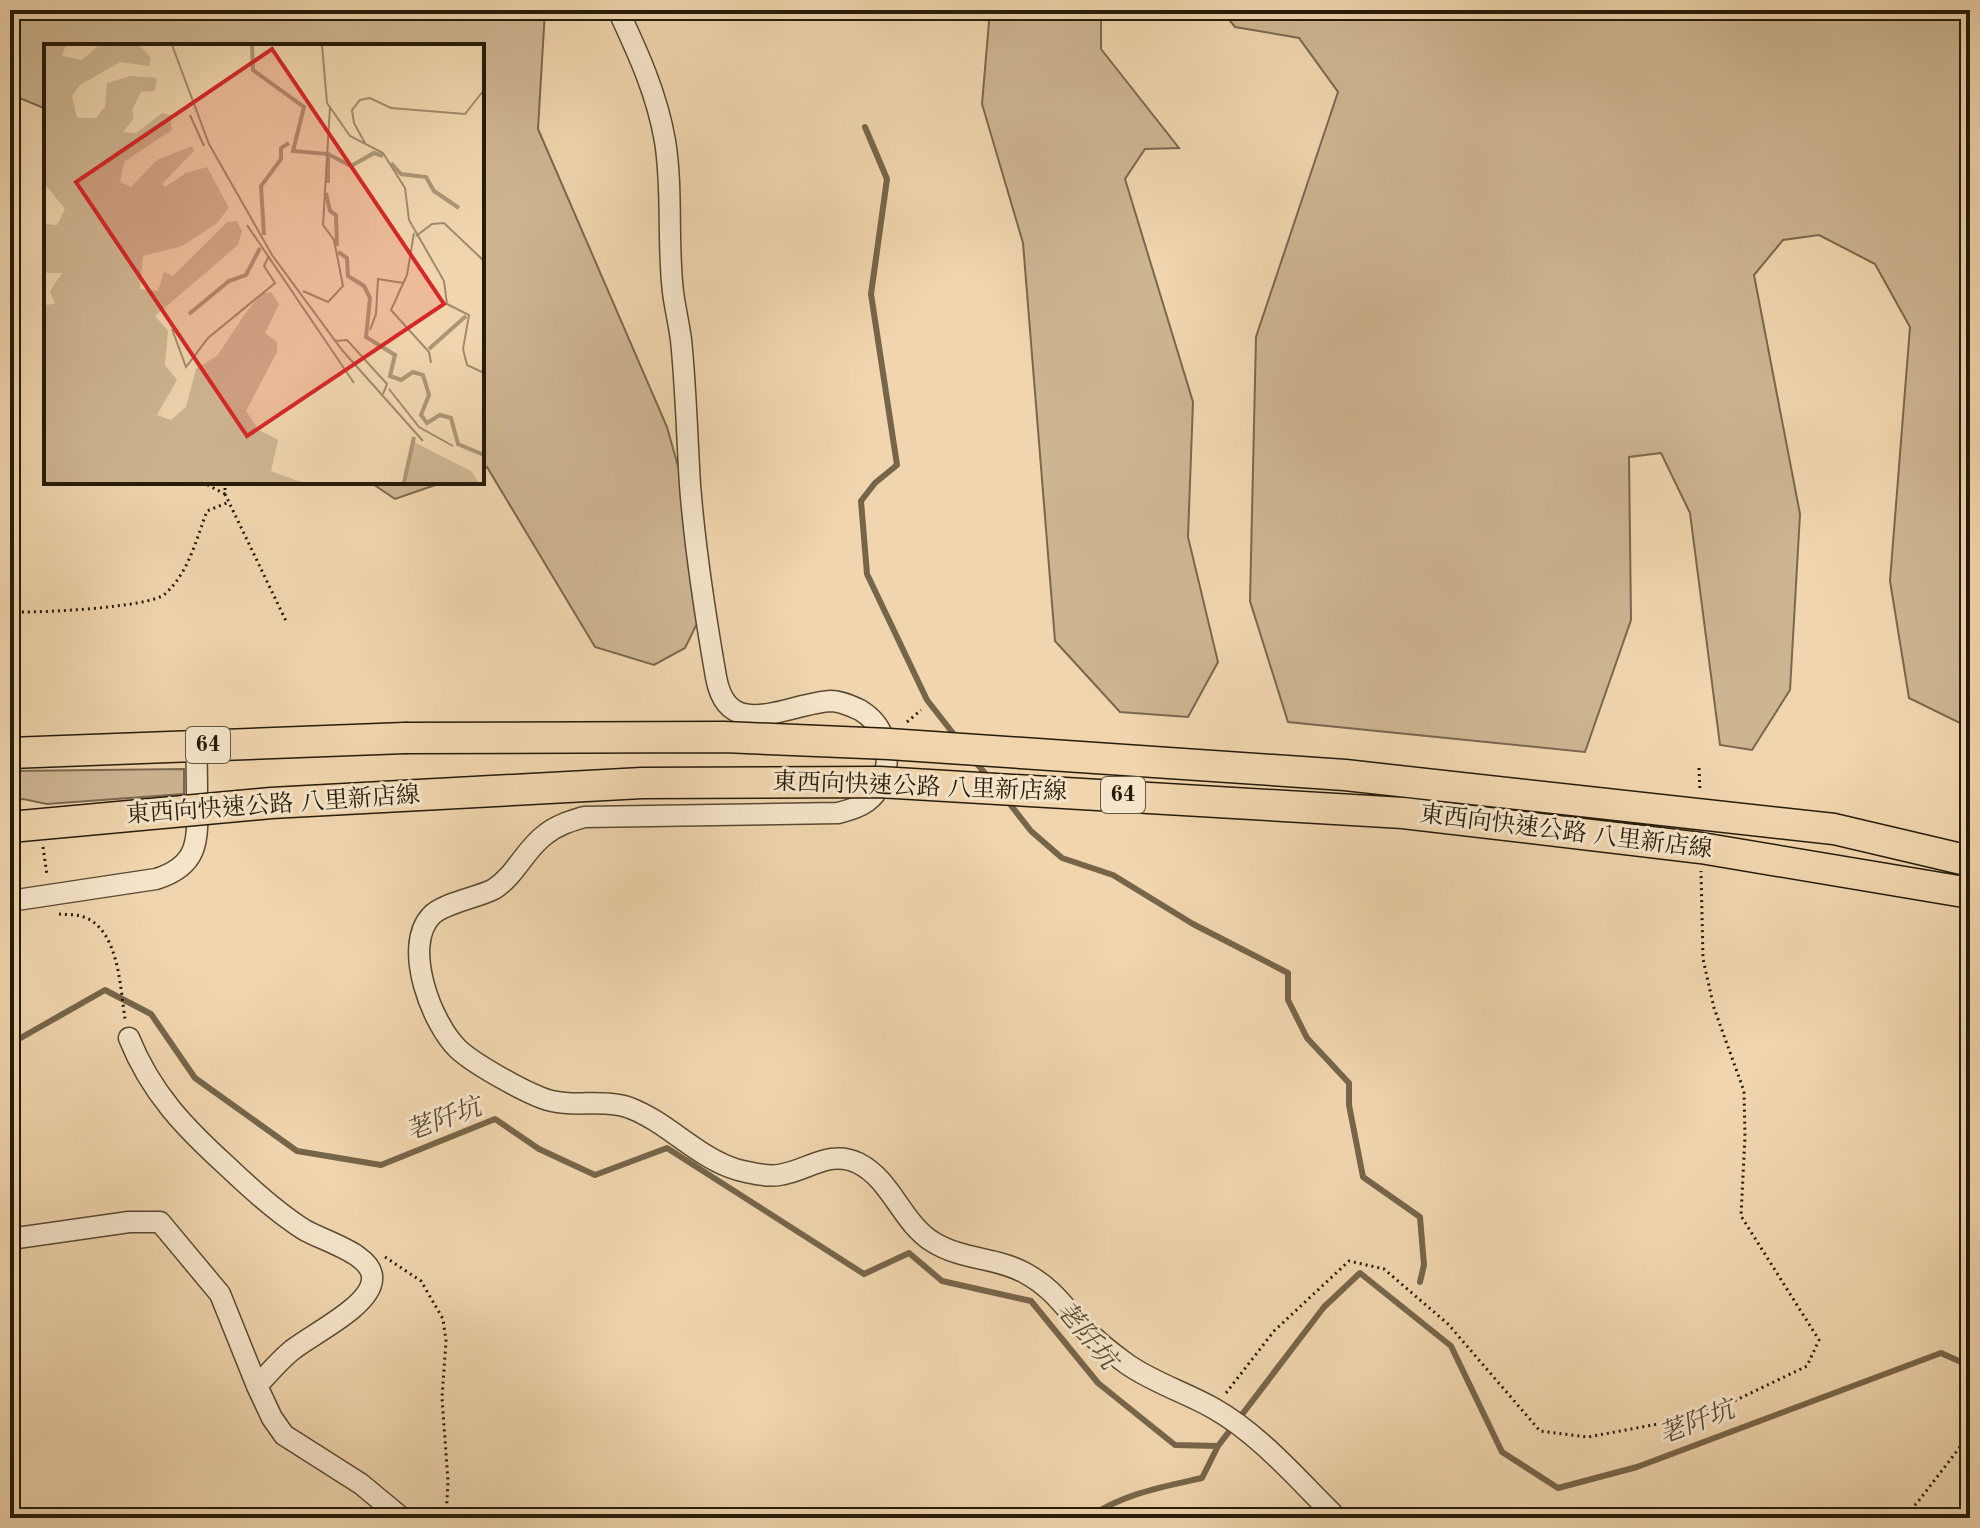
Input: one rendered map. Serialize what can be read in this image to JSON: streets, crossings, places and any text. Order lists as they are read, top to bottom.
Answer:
{
  "streets": {
    "highway": ["64", "東西向快速公路 八里新店線"]
  },
  "water": ["荖阡坑"]
}
